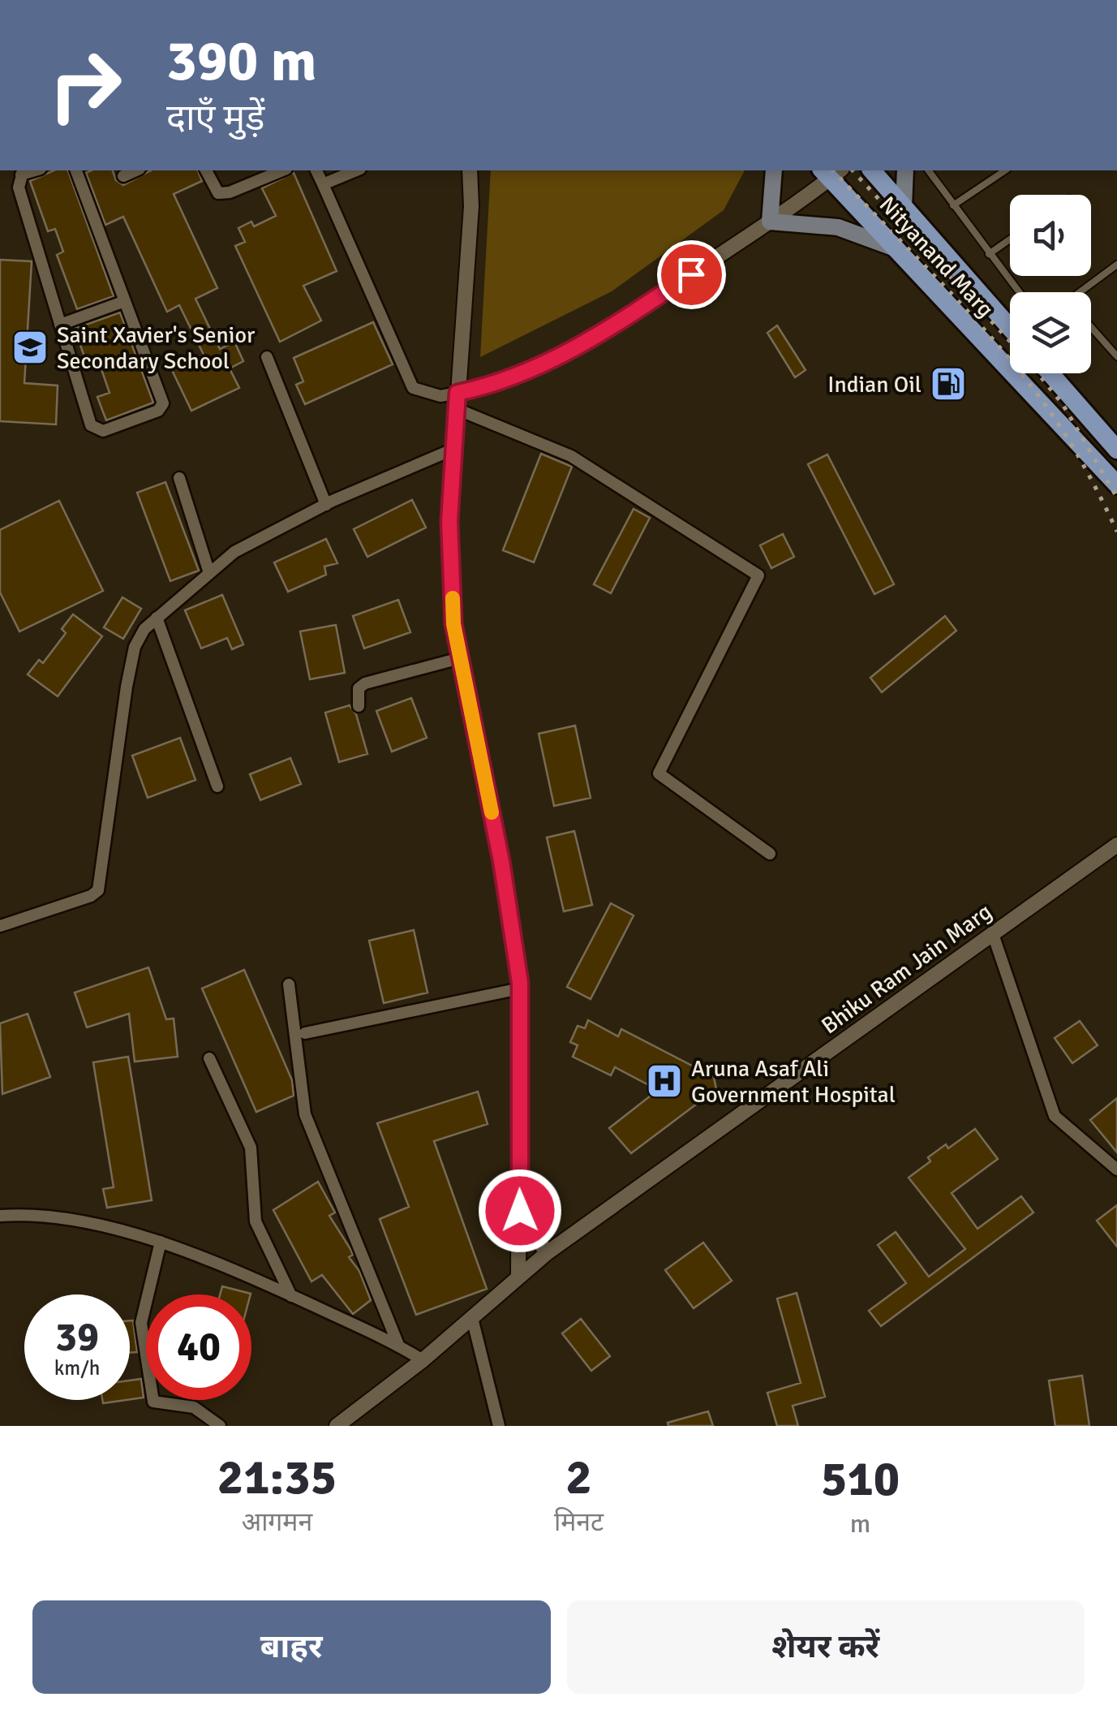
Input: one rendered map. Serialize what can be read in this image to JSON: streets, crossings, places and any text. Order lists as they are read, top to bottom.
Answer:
{
  "streets": {
    "main road": ["Nityanand Marg"],
    "street": ["Bhiku Ram Jain Marg"]
  },
  "places": {
    "school or university": ["Saint Xavier's Senior Secondary School"],
    "fuel station": ["Indian Oil"],
    "hospital": ["Aruna Asaf Ali Government Hospital"]
  },
  "page": {
    "turn": ["390 m", "दाएँ मुड़ें"],
    "speed": "39 km/h",
    "limit": "40",
    "eta": [
      "21:35",
      "आगमन",
      "2",
      "मिनट",
      "510",
      "m"
    ],
    "buttons": ["बाहर", "शेयर करें"]
  }
}
